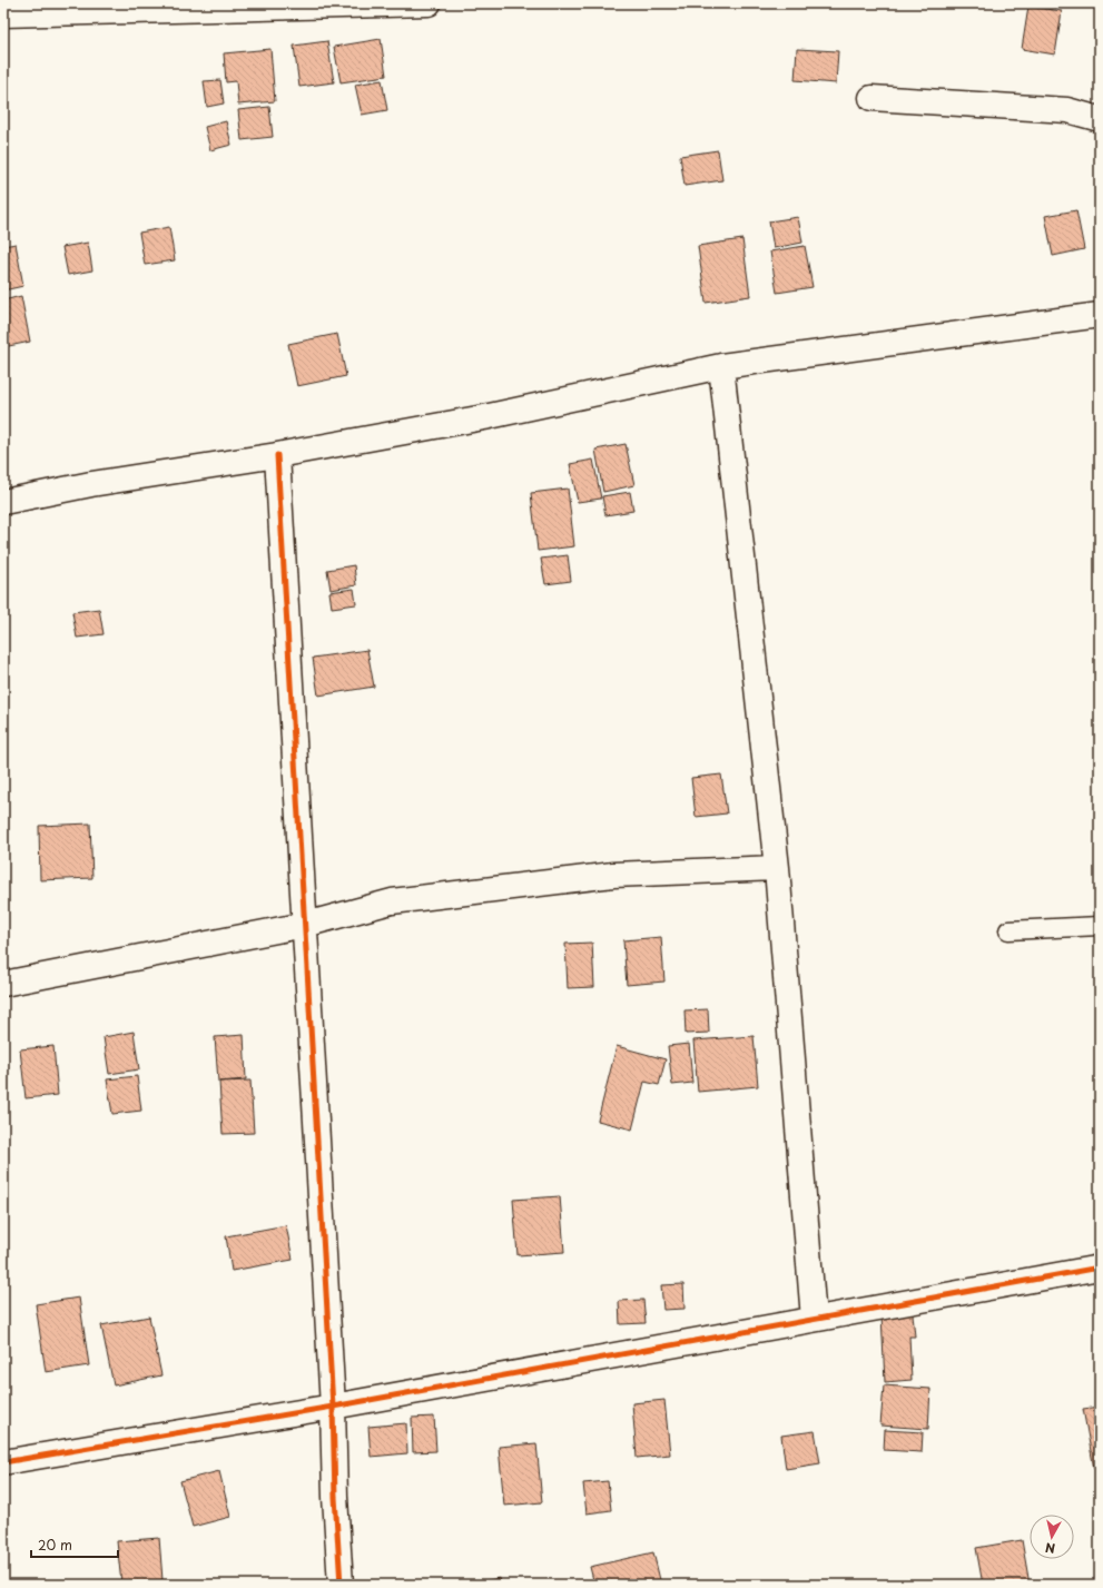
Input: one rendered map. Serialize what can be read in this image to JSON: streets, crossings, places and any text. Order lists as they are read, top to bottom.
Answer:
{
  "scale_bar": "20 m",
  "north": "bottom"
}
